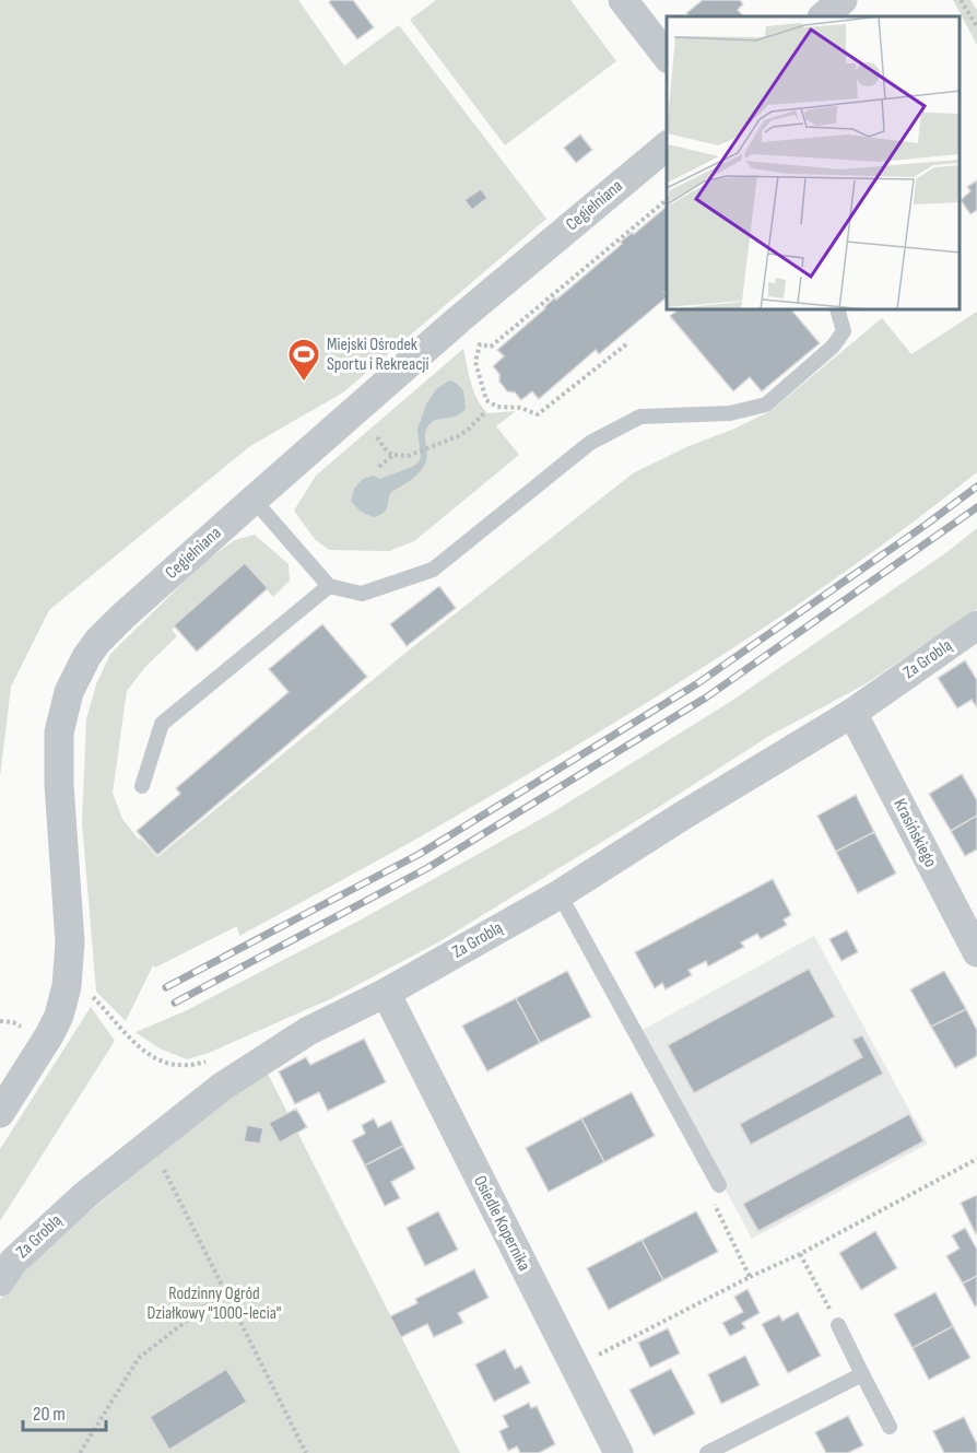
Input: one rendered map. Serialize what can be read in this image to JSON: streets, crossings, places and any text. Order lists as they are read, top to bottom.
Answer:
{
  "streets": {
    "street": [
      "Cegielniana",
      "Za Groblą",
      "Krasińskiego",
      "Osiedle Kopernika"
    ]
  },
  "crossings": [
    ["Za Groblą", "Krasińskiego"],
    ["Za Groblą", "Osiedle Kopernika"]
  ],
  "parks": ["Rodzinny Ogród Działkowy \"1000-lecia\""],
  "places": {
    "sports": ["Miejski Ośrodek Sportu i Rekreacji"]
  },
  "scale_bar": "20 m"
}
